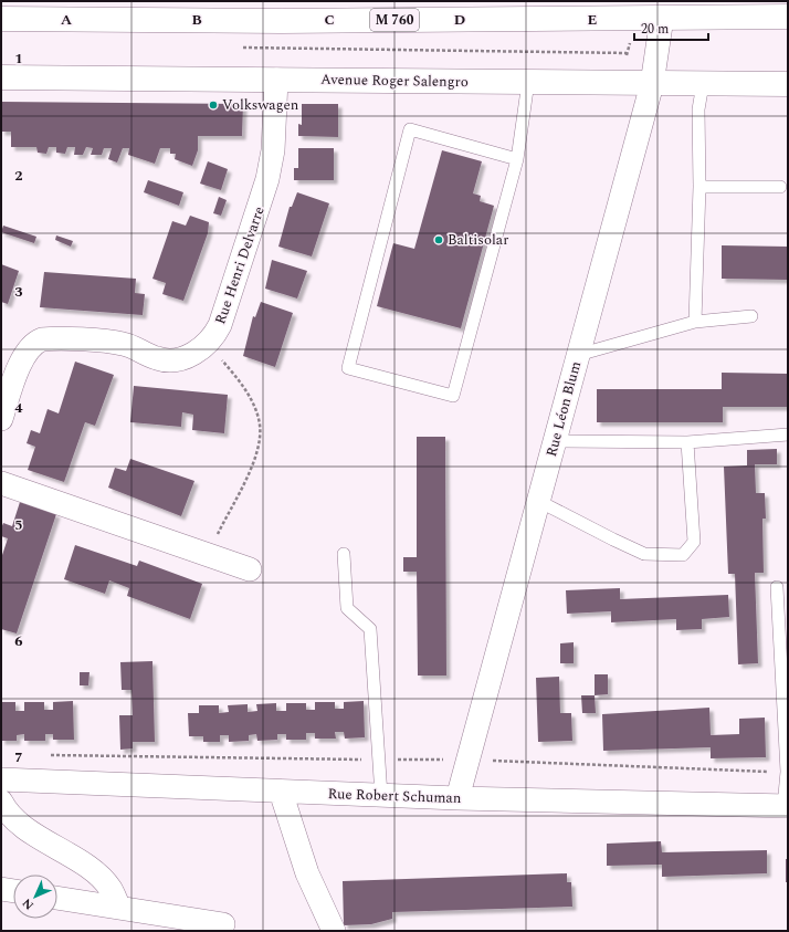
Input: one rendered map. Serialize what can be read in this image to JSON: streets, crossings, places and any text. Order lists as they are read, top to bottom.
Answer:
{
  "streets": {
    "main road": ["M 760", "Avenue Roger Salengro"],
    "street": ["Rue Henri Delvarre", "Rue Léon Blum", "Rue Robert Schuman"]
  },
  "crossings": [
    ["M 760", "Rue Léon Blum"],
    ["Avenue Roger Salengro", "Rue Henri Delvarre"],
    ["Avenue Roger Salengro", "Rue Léon Blum"],
    ["Rue Léon Blum", "Rue Robert Schuman"]
  ],
  "places": ["Volkswagen", "Baltisolar"],
  "scale_bar": "20 m",
  "north": "bottom left",
  "grid": {
    "columns": [
      "A",
      "B",
      "C",
      "D",
      "E"
    ],
    "rows": [
      "1",
      "2",
      "3",
      "4",
      "5",
      "6",
      "7"
    ]
  }
}
